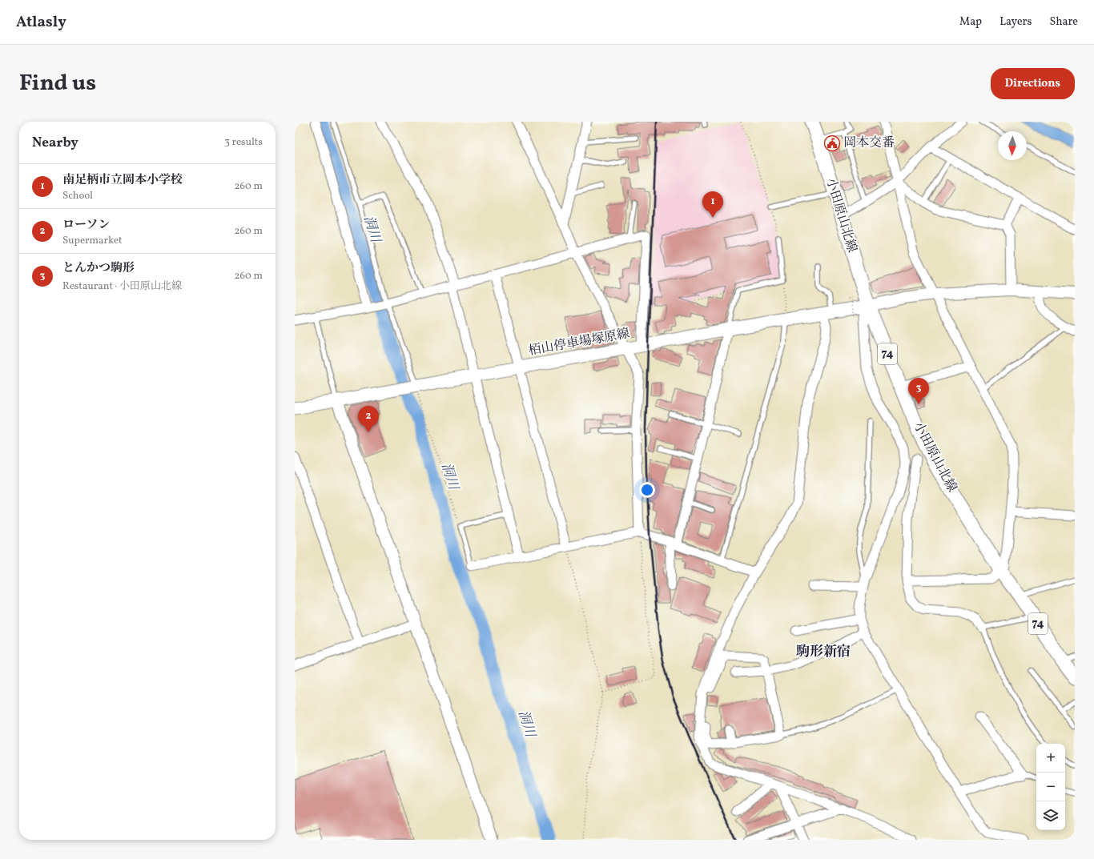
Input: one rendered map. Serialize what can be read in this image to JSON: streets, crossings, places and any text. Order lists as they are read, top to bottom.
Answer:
{
  "streets": {
    "main road": ["小田原山北線", "栢山停車場塚原線", "74"]
  },
  "crossings": [
    ["小田原山北線", "栢山停車場塚原線"]
  ],
  "districts": ["駒形新宿"],
  "water": ["洞川"],
  "places": {
    "public building": ["岡本交番"]
  },
  "north": "bottom",
  "page": {
    "header": "Atlasly",
    "nav": ["Map", "Layers", "Share"],
    "title": "Find us",
    "buttons": "Directions",
    "heading": ["Nearby", "3 results"],
    "list": [
      {
        "mark": "1",
        "name": "南足柄市立岡本小学校",
        "note": "School",
        "value": "260 m"
      },
      {
        "mark": "2",
        "name": "ローソン",
        "note": "Supermarket",
        "value": "260 m"
      },
      {
        "mark": "3",
        "name": "とんかつ駒形",
        "note": "Restaurant · 小田原山北線",
        "value": "260 m"
      }
    ],
    "pins": ["1", "3", "2"],
    "map_buttons": ["+", "−"]
  }
}
